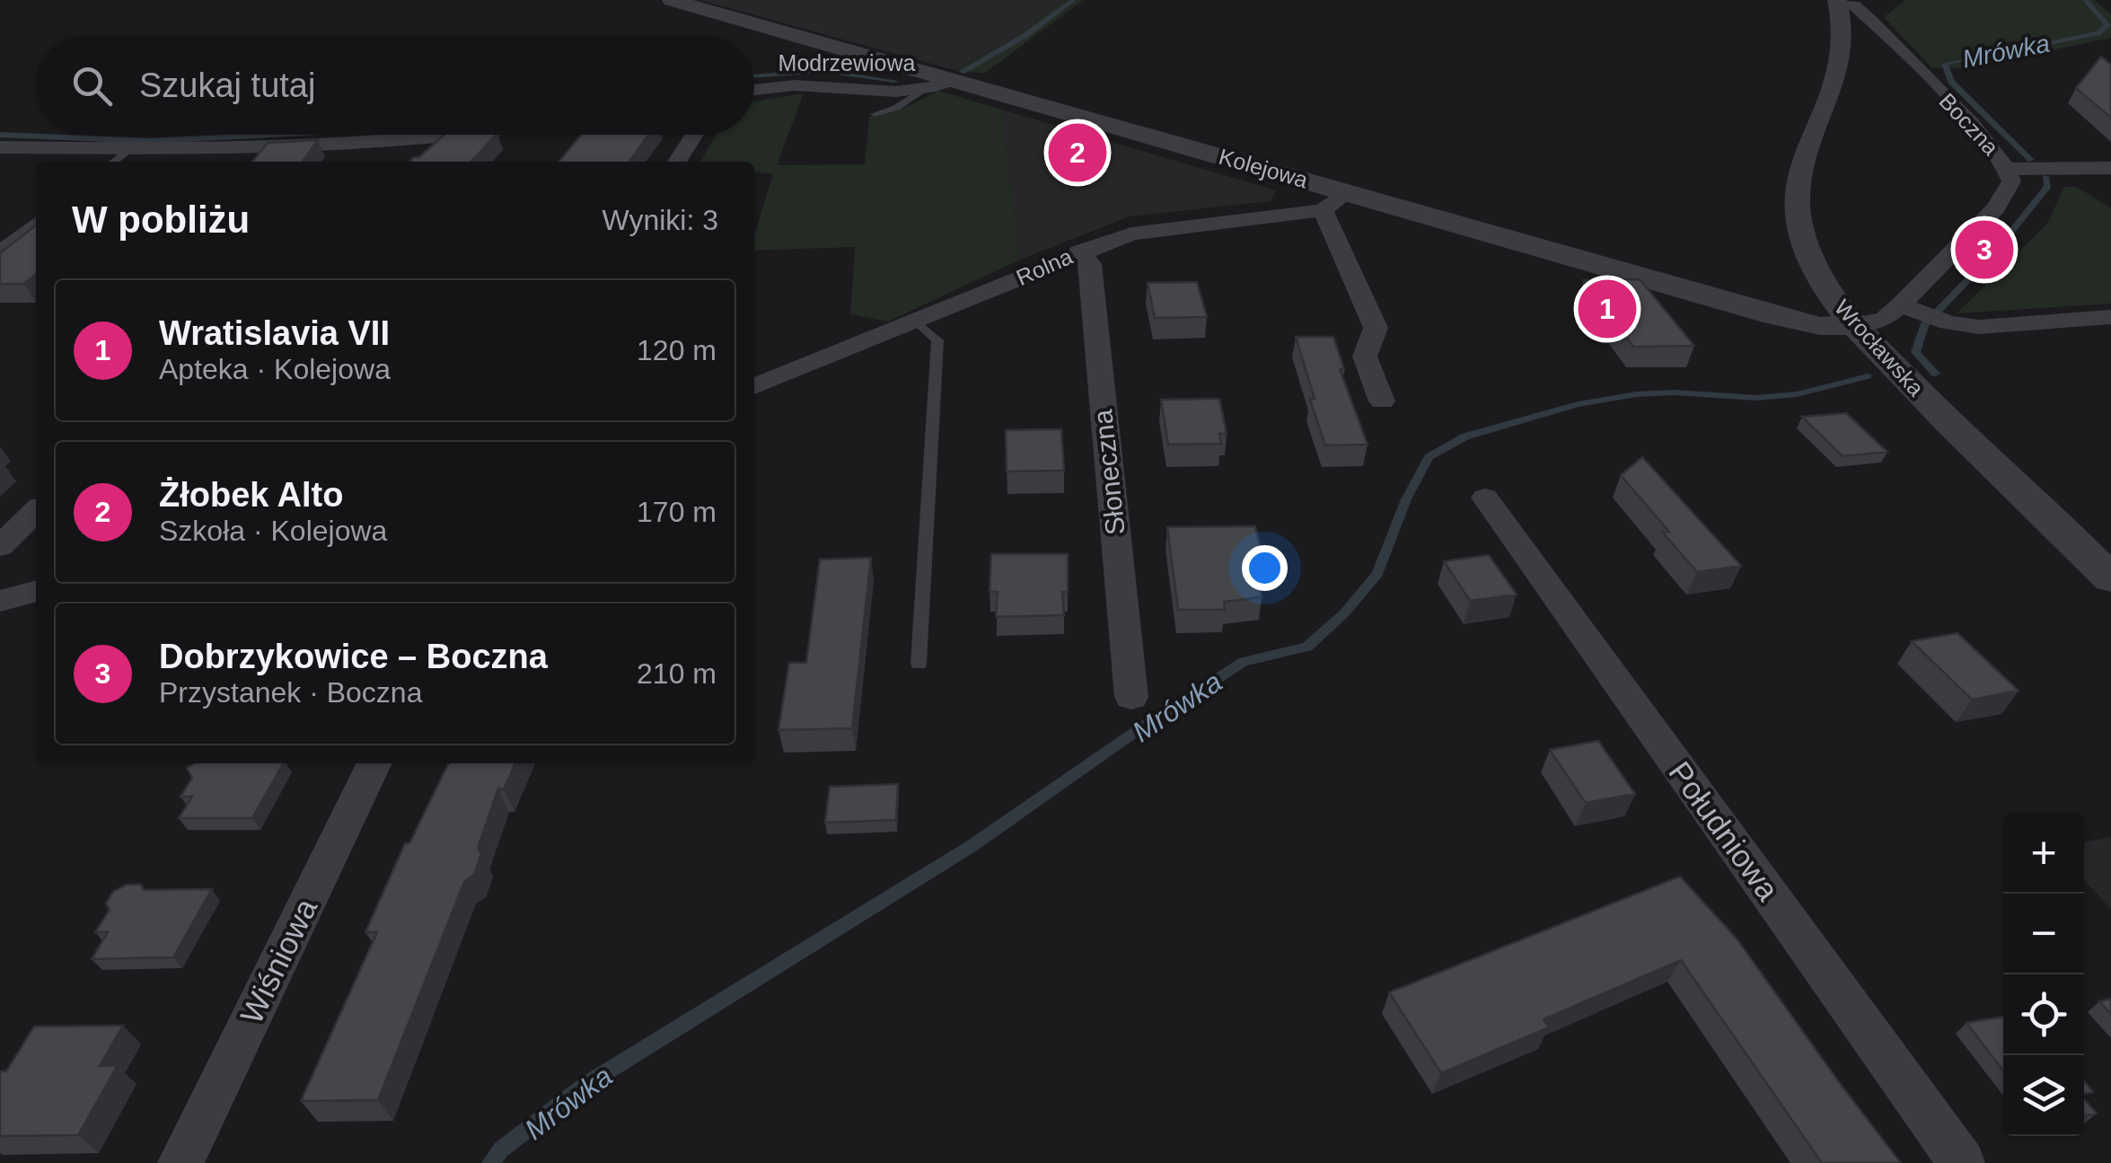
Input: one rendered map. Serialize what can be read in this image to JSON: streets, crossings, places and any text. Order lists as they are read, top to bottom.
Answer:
{
  "streets": {
    "street": [
      "Modrzewiowa",
      "Boczna",
      "Kolejowa",
      "Rolna",
      "Wrocławska",
      "Słoneczna",
      "Południowa",
      "Wiśniowa"
    ]
  },
  "crossings": [
    ["Modrzewiowa", "Kolejowa"],
    ["Boczna", "Kolejowa"],
    ["Boczna", "Wrocławska"],
    ["Kolejowa", "Rolna"],
    ["Kolejowa", "Wrocławska"],
    ["Rolna", "Słoneczna"]
  ],
  "water": ["Mrówka"],
  "page": {
    "search": "Szukaj tutaj",
    "pins": ["2", "3", "1"],
    "heading": ["W pobliżu", "Wyniki: 3"],
    "list": [
      {
        "mark": "1",
        "name": "Wratislavia VII",
        "note": "Apteka · Kolejowa",
        "value": "120 m"
      },
      {
        "mark": "2",
        "name": "Żłobek Alto",
        "note": "Szkoła · Kolejowa",
        "value": "170 m"
      },
      {
        "mark": "3",
        "name": "Dobrzykowice – Boczna",
        "note": "Przystanek · Boczna",
        "value": "210 m"
      }
    ],
    "map_buttons": ["+", "−"]
  }
}
